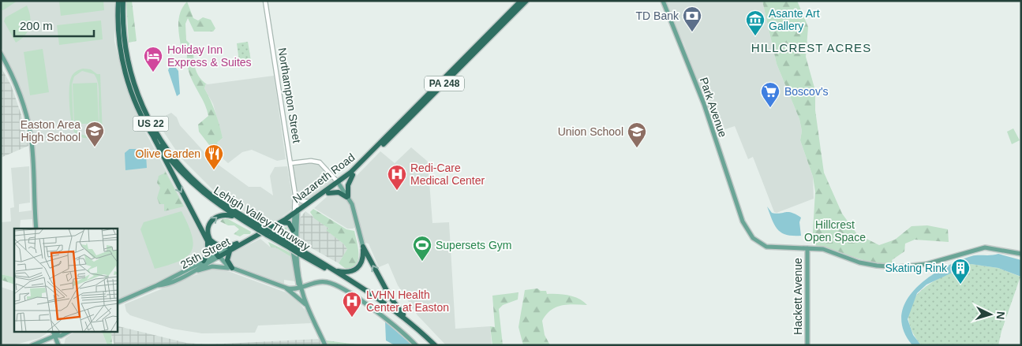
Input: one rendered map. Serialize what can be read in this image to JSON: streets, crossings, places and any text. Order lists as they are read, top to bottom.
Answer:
{
  "streets": {
    "highway": [
      "PA 248",
      "US 22",
      "Nazareth Road",
      "Lehigh Valley Thruway",
      "25th Street"
    ],
    "main road": ["Northampton Street", "Park Avenue", "Hackett Avenue"]
  },
  "crossings": [
    ["Northampton Street", "Nazareth Road"],
    ["Northampton Street", "25th Street"],
    ["Park Avenue", "Hackett Avenue"],
    ["Nazareth Road", "25th Street"],
    ["Lehigh Valley Thruway", "25th Street"]
  ],
  "districts": ["HILLCREST ACRES"],
  "parks": ["Hillcrest Open Space"],
  "places": {
    "bank": ["TD Bank"],
    "museum": ["Asante Art Gallery"],
    "hotel": ["Holiday Inn Express & Suites"],
    "supermarket": ["Boscov's"],
    "school or university": ["Easton Area High School", "Union School"],
    "restaurant": ["Olive Garden"],
    "hospital": ["Redi-Care Medical Center", "LVHN Health Center at Easton"],
    "sports": ["Supersets Gym"],
    "building": ["Skating Rink"]
  },
  "scale_bar": "200 m",
  "north": "right"
}
